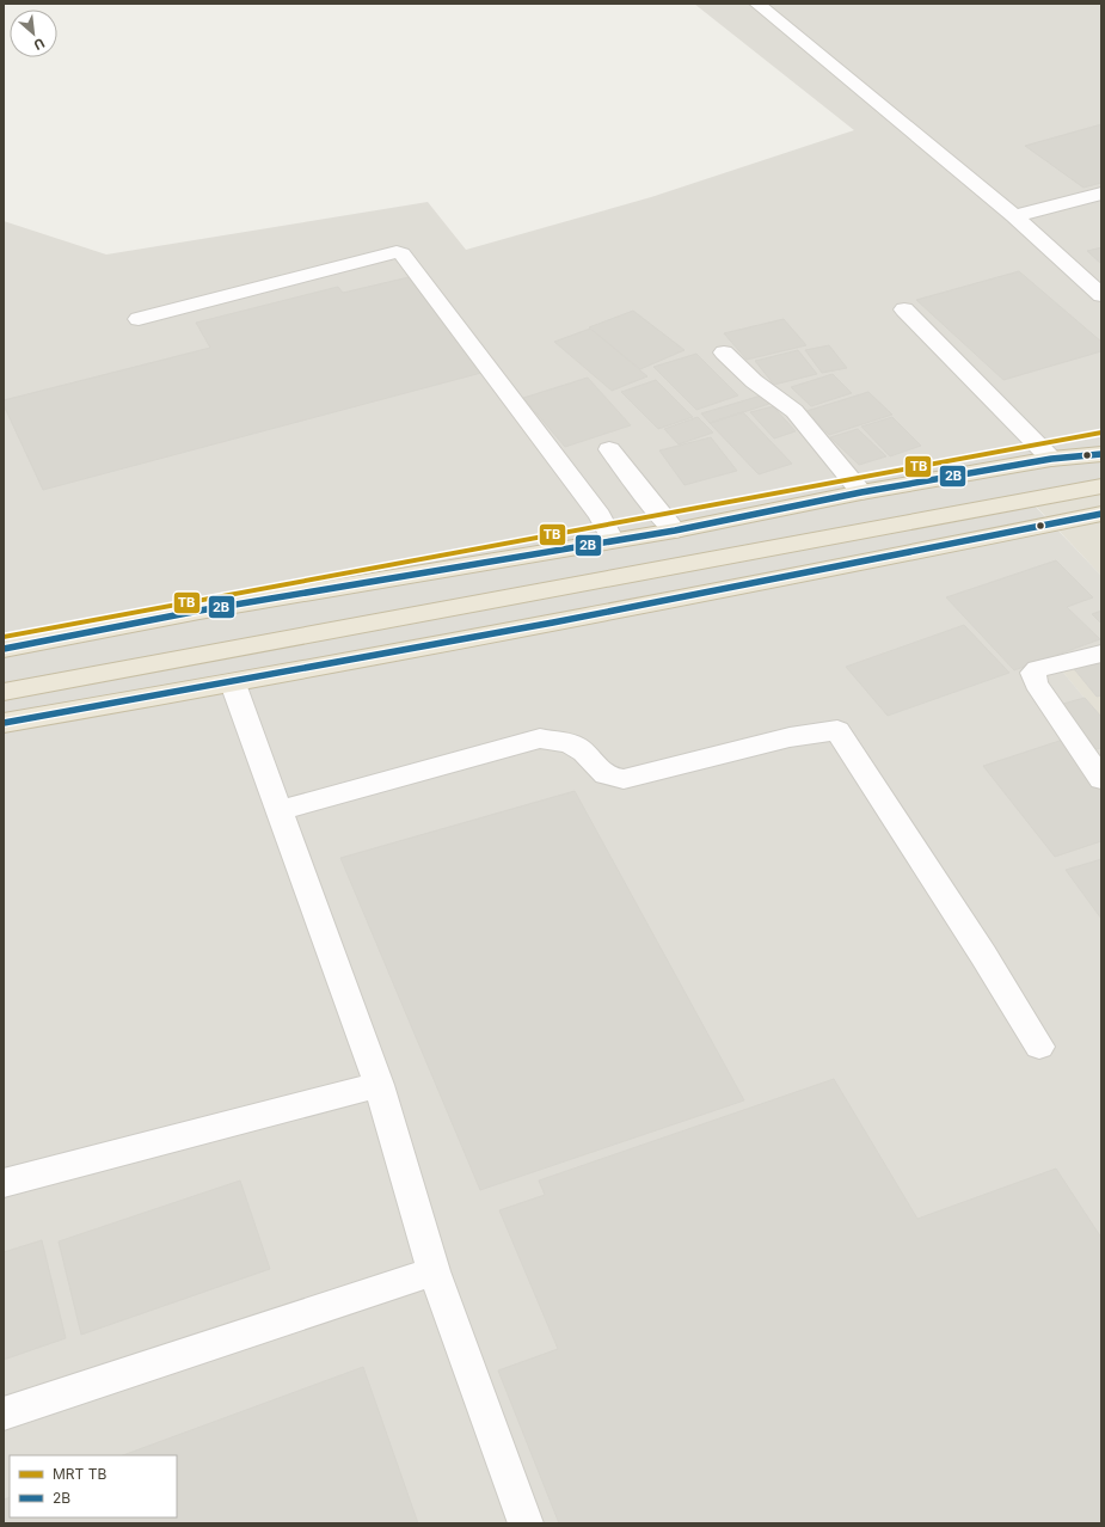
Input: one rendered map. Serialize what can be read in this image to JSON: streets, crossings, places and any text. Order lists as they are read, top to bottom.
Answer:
{
  "lines": ["metro line TB", "transit line 2B"],
  "legend": ["MRT TB", "2B"],
  "north": "bottom right"
}
